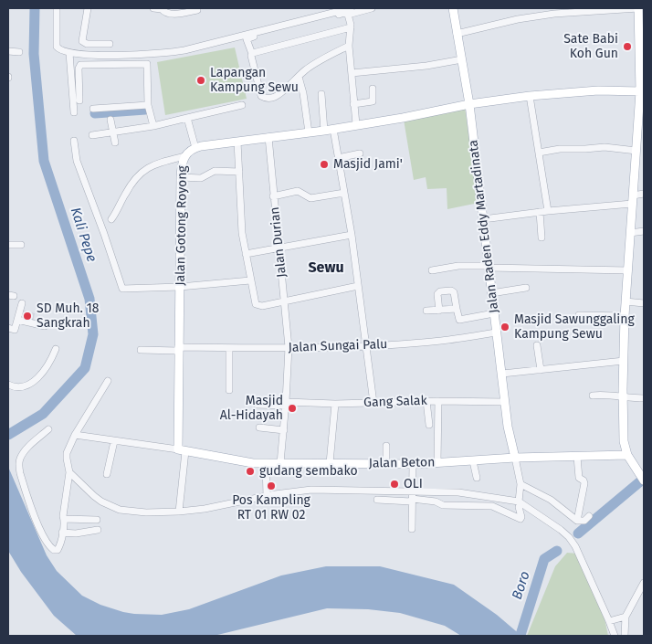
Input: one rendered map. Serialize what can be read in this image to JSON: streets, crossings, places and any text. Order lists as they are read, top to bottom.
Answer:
{
  "streets": {
    "main road": ["Jalan Gotong Royong", "Jalan Raden Eddy Martadinata", "Jalan Beton"],
    "street": ["Jalan Durian", "Jalan Sungai Palu", "Gang Salak"]
  },
  "crossings": [
    ["Jalan Gotong Royong", "Jalan Sungai Palu"],
    ["Jalan Gotong Royong", "Jalan Beton"],
    ["Jalan Raden Eddy Martadinata", "Jalan Sungai Palu"],
    ["Jalan Raden Eddy Martadinata", "Gang Salak"],
    ["Jalan Raden Eddy Martadinata", "Jalan Beton"],
    ["Jalan Durian", "Jalan Sungai Palu"],
    ["Jalan Durian", "Gang Salak"],
    ["Jalan Durian", "Jalan Beton"]
  ],
  "districts": ["Sewu"],
  "water": ["Kali Pepe", "Boro"],
  "places": [
    "Sate Babi Koh Gun",
    "Lapangan Kampung Sewu",
    "Masjid Jami'",
    "SD Muh. 18 Sangkrah",
    "Masjid Sawunggaling Kampung Sewu",
    "Masjid Al-Hidayah",
    "gudang sembako",
    "OLI",
    "Pos Kampling RT 01 RW 02"
  ]
}
